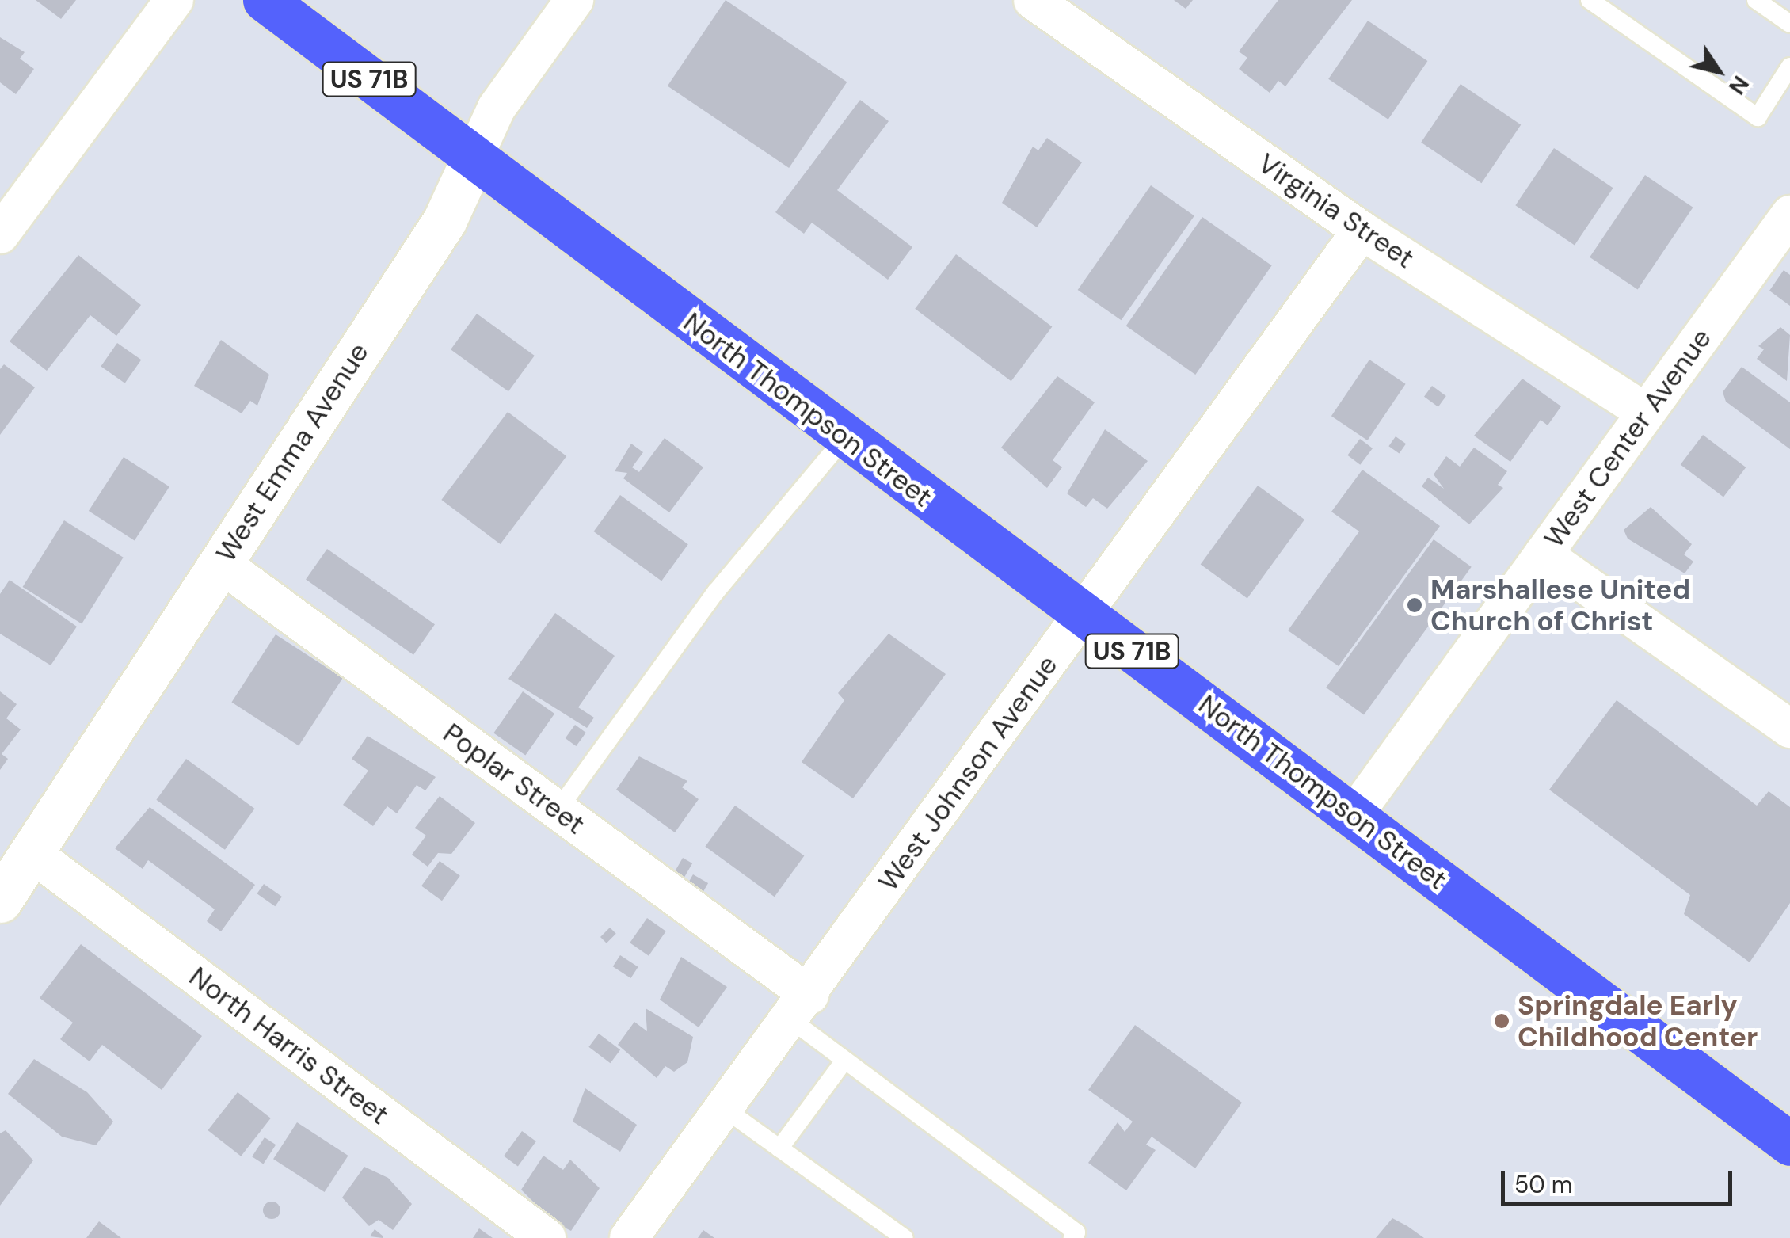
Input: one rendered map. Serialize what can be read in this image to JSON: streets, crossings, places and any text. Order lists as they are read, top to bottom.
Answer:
{
  "streets": {
    "main road": ["US 71B", "North Thompson Street"],
    "street": [
      "Virginia Street",
      "West Center Avenue",
      "West Emma Avenue",
      "West Johnson Avenue",
      "Poplar Street",
      "North Harris Street"
    ]
  },
  "crossings": [
    ["US 71B", "North Thompson Street"],
    ["US 71B", "West Emma Avenue"],
    ["Virginia Street", "West Center Avenue"],
    ["Virginia Street", "West Johnson Avenue"],
    ["North Thompson Street", "West Center Avenue"],
    ["North Thompson Street", "West Emma Avenue"],
    ["North Thompson Street", "West Johnson Avenue"],
    ["West Emma Avenue", "Poplar Street"],
    ["West Emma Avenue", "North Harris Street"],
    ["West Johnson Avenue", "Poplar Street"]
  ],
  "places": ["Marshallese United Church of Christ", "Springdale Early Childhood Center"],
  "scale_bar": "50 m",
  "north": "bottom right"
}
